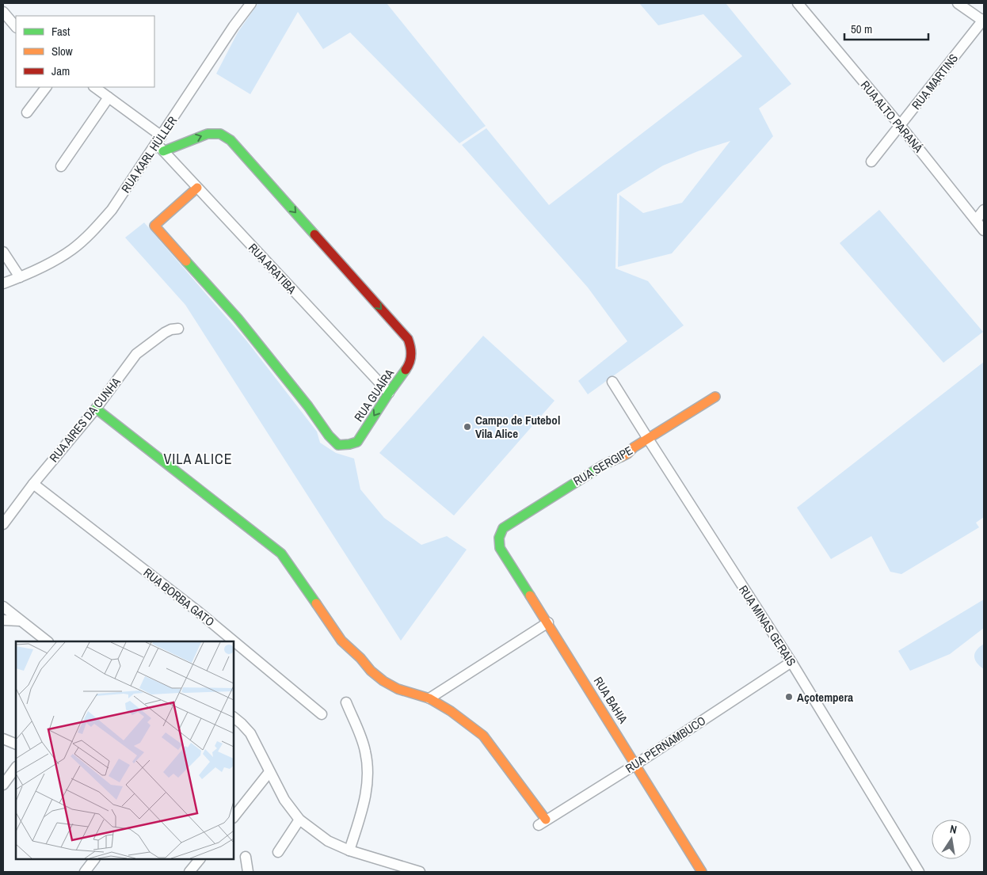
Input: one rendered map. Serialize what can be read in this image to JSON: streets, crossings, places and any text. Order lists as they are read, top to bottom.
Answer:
{
  "streets": {
    "street": [
      "RUA MARTINS",
      "RUA ALTO PARANÁ",
      "RUA KARL HÜLLER",
      "RUA ARATIBA",
      "RUA GUAÍRA",
      "RUA AIRES DA CUNHA",
      "RUA SERGIPE",
      "RUA BORBA GATO",
      "RUA MINAS GERAIS",
      "RUA BAHIA",
      "RUA PERNAMBUCO"
    ]
  },
  "crossings": [
    ["RUA MARTINS", "RUA ALTO PARANÁ"],
    ["RUA KARL HÜLLER", "RUA ARATIBA"],
    ["RUA KARL HÜLLER", "RUA GUAÍRA"],
    ["RUA ARATIBA", "RUA GUAÍRA"],
    ["RUA AIRES DA CUNHA", "RUA BORBA GATO"],
    ["RUA SERGIPE", "RUA MINAS GERAIS"],
    ["RUA SERGIPE", "RUA BAHIA"],
    ["RUA MINAS GERAIS", "RUA PERNAMBUCO"],
    ["RUA BAHIA", "RUA PERNAMBUCO"]
  ],
  "districts": ["VILA ALICE"],
  "places": ["Campo de Futebol Vila Alice", "Açotempera"],
  "legend": ["Fast", "Slow", "Jam"],
  "scale_bar": "50 m",
  "north": "top"
}
